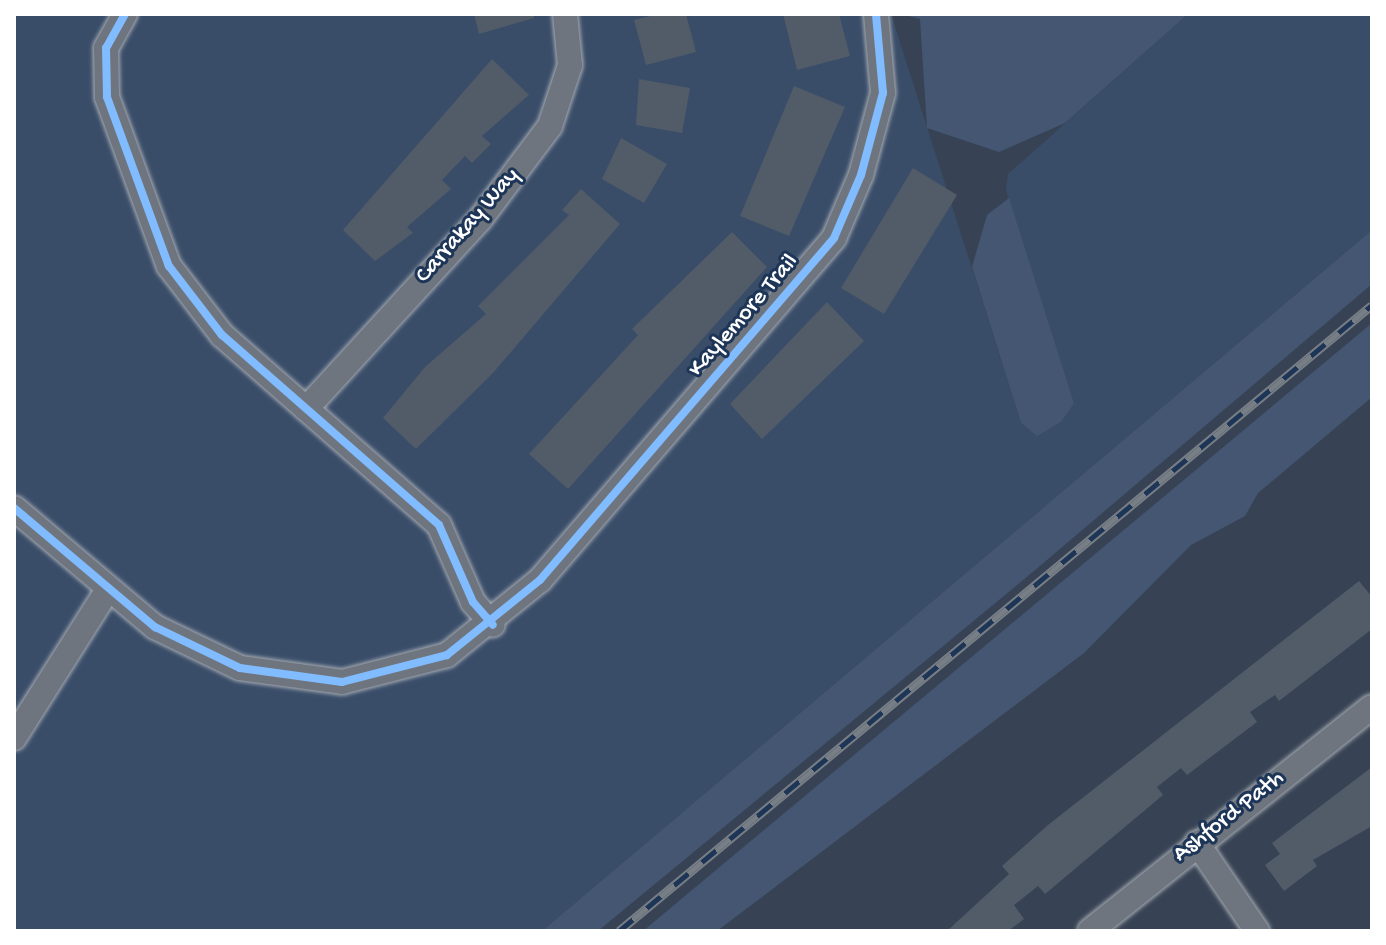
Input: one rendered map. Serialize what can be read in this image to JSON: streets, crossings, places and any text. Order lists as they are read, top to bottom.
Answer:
{
  "streets": {
    "street": ["Carrakay Way", "Kaylemore Trail", "Ashford Path"]
  }
}
